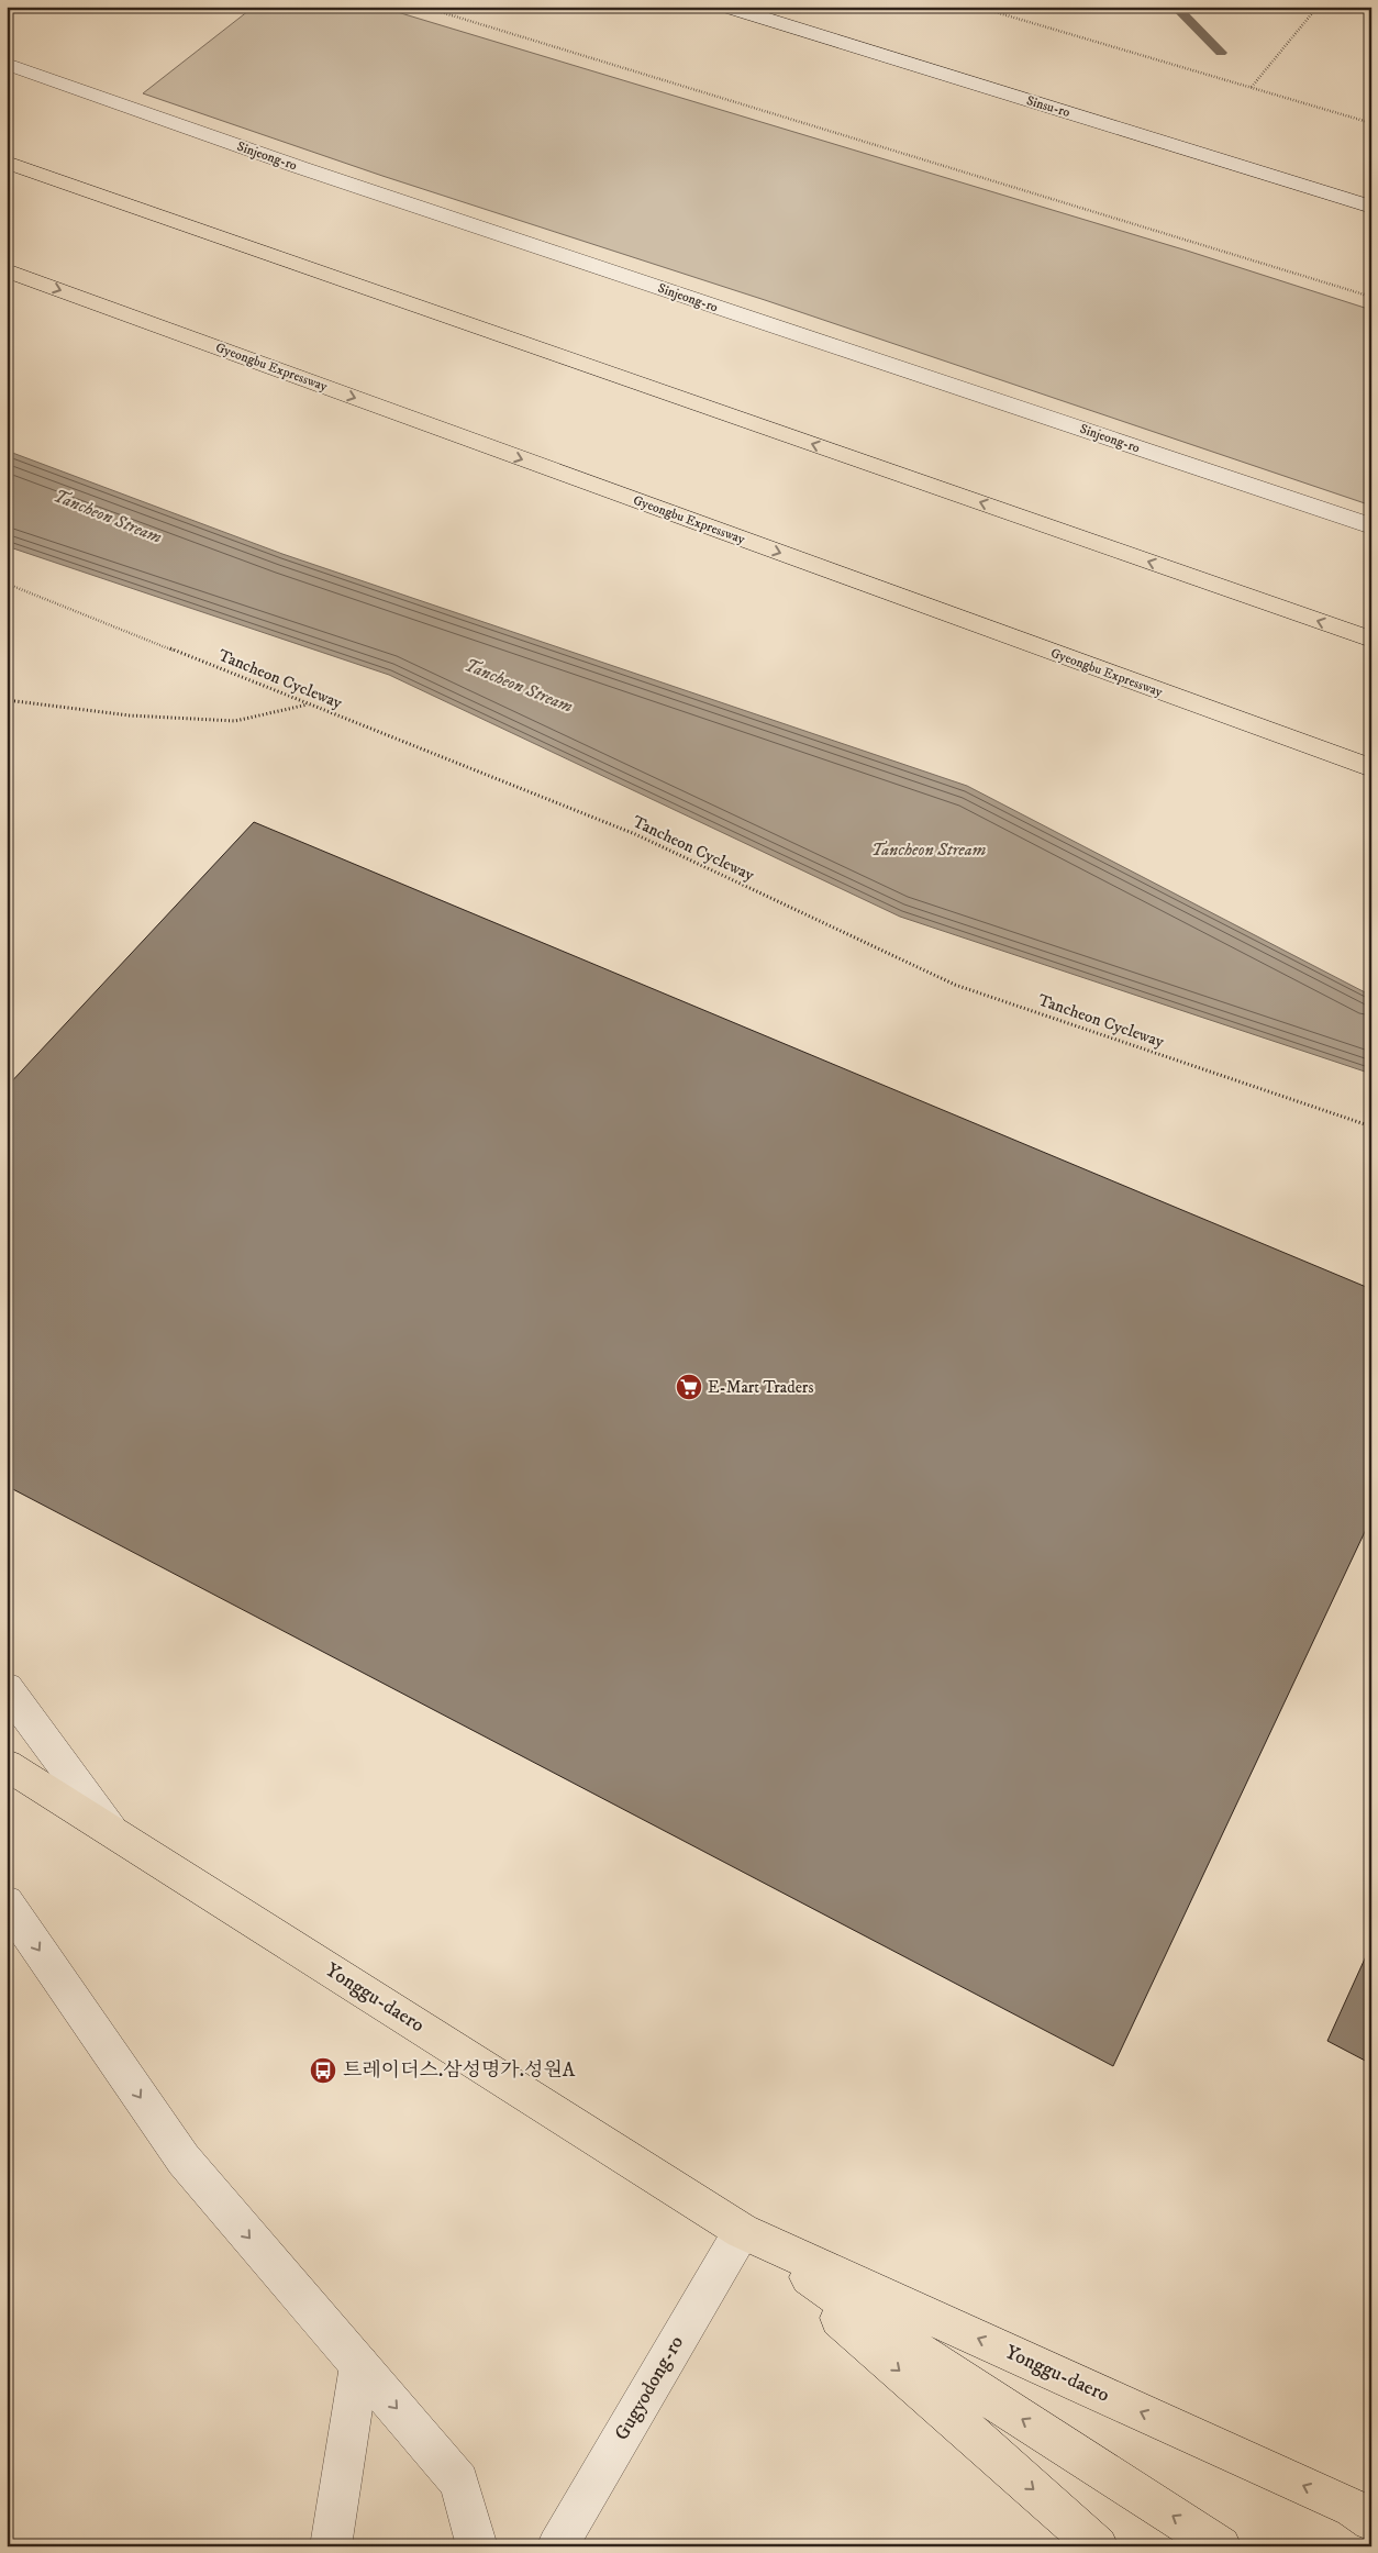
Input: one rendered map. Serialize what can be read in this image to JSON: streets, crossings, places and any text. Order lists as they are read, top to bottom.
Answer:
{
  "streets": {
    "main road": ["Gyeongbu Expressway", "Yonggu-daero"],
    "street": ["Sinsu-ro", "Sinjeong-ro", "Gugyodong-ro"],
    "path": ["Tancheon Cycleway"]
  },
  "crossings": [
    ["Yonggu-daero", "Gugyodong-ro"]
  ],
  "water": ["Tancheon Stream"],
  "places": {
    "supermarket": ["E-Mart Traders"],
    "bus stop": ["트레이더스.삼성명가.성원A"]
  }
}
